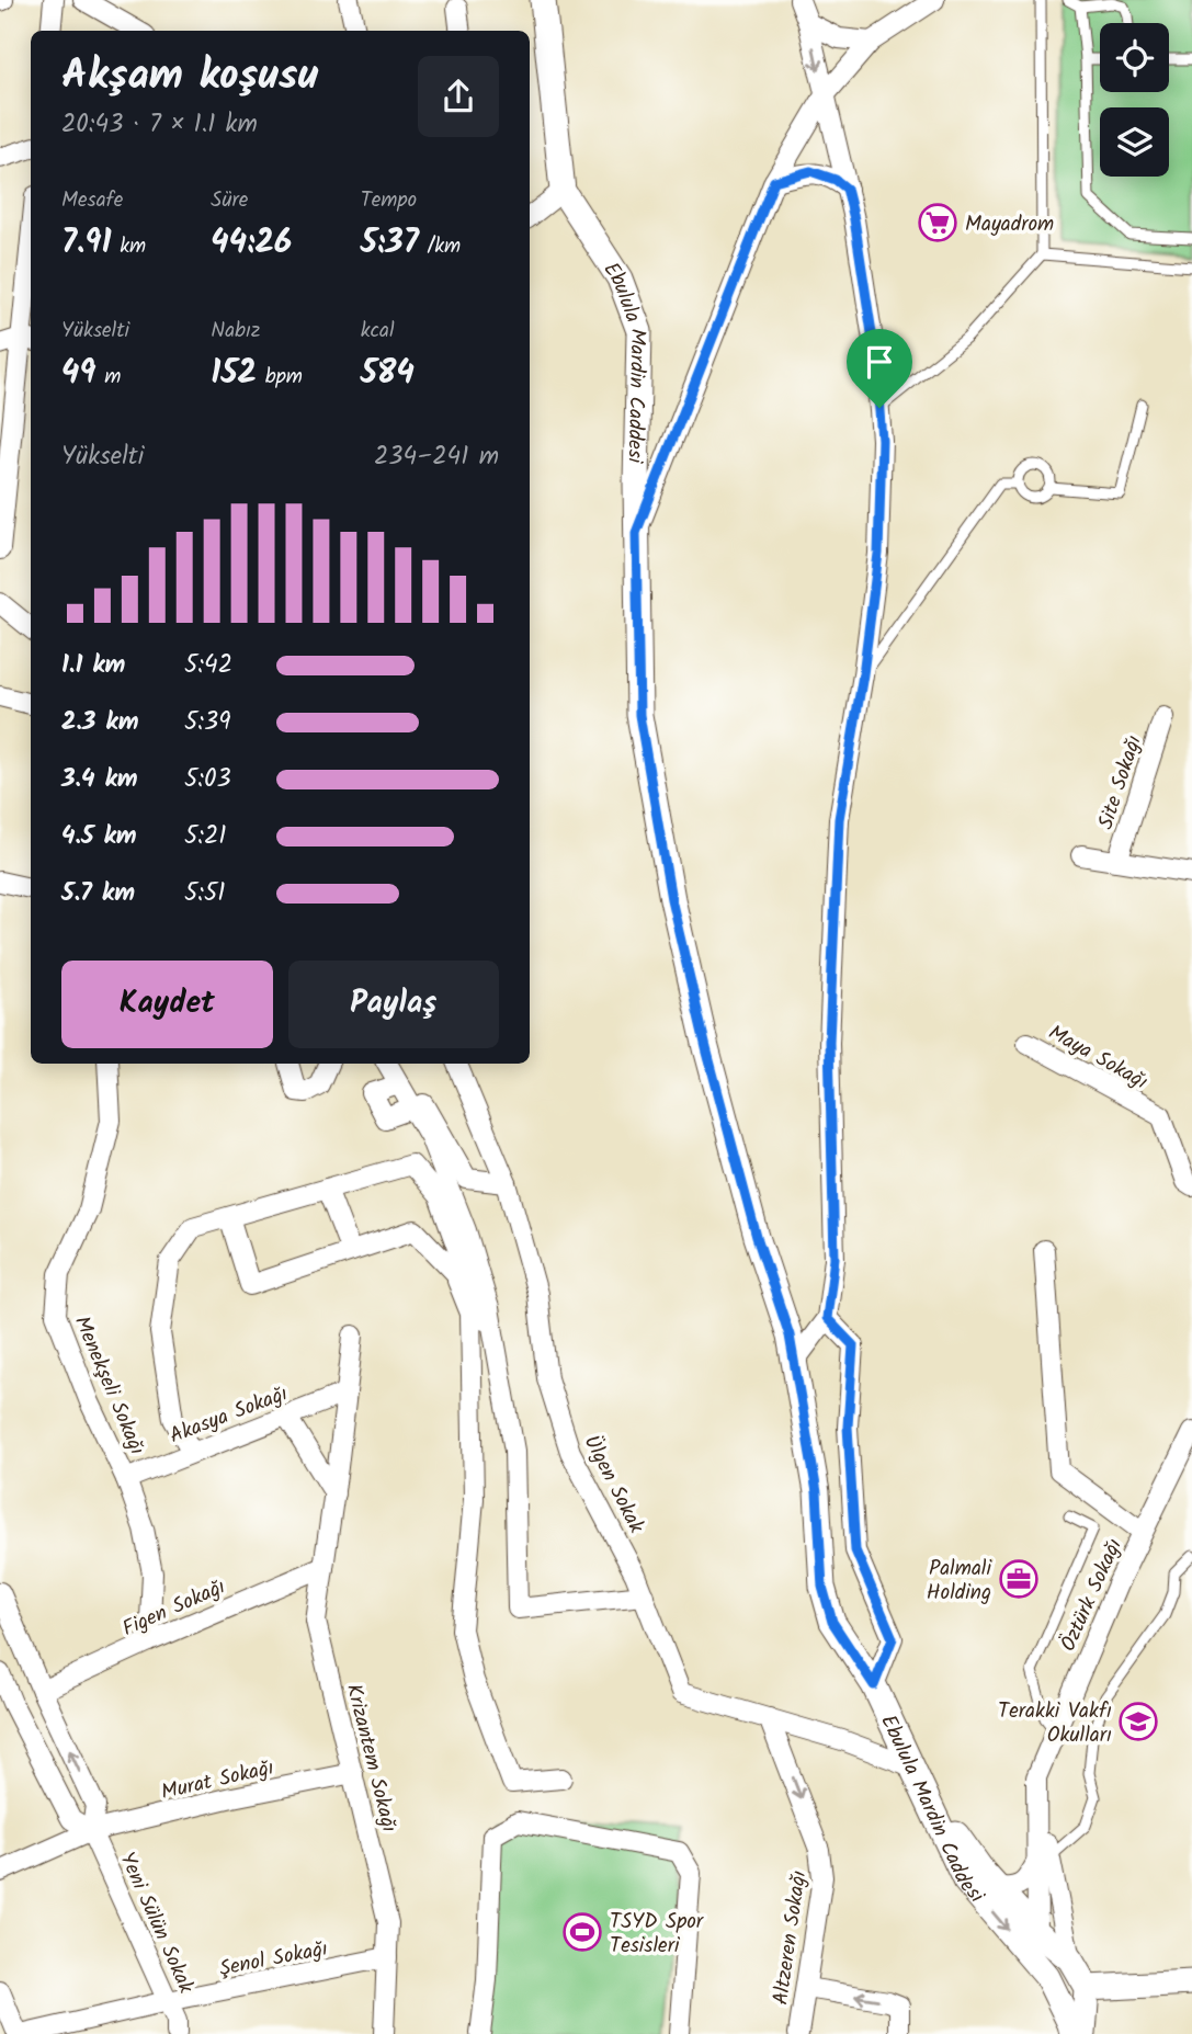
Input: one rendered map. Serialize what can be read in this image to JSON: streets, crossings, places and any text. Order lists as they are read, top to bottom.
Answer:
{
  "streets": {
    "street": [
      "Ebulula Mardin Caddesi",
      "Site Sokağı",
      "Maya Sokağı",
      "Menekşeli Sokağı",
      "Akasya Sokağı",
      "Ülgen Sokak",
      "Öztürk Sokağı",
      "Figen Sokağı",
      "Krizantem Sokağı",
      "Murat Sokağı",
      "Yeni Sülün Sokak",
      "Altzeren Sokağı",
      "Şenol Sokağı"
    ]
  },
  "crossings": [
    ["Ebulula Mardin Caddesi", "Ülgen Sokak"],
    ["Ebulula Mardin Caddesi", "Öztürk Sokağı"],
    ["Menekşeli Sokağı", "Akasya Sokağı"],
    ["Menekşeli Sokağı", "Figen Sokağı"],
    ["Akasya Sokağı", "Krizantem Sokağı"],
    ["Ülgen Sokak", "Altzeren Sokağı"],
    ["Figen Sokağı", "Krizantem Sokağı"],
    ["Krizantem Sokağı", "Murat Sokağı"],
    ["Krizantem Sokağı", "Şenol Sokağı"],
    ["Murat Sokağı", "Yeni Sülün Sokak"],
    ["Yeni Sülün Sokak", "Şenol Sokağı"]
  ],
  "one_way": ["Altzeren Sokağı"],
  "places": {
    "supermarket": ["Mayadrom"],
    "office": ["Palmali Holding"],
    "school or university": ["Terakki Vakfı Okulları"],
    "sports": ["TSYD Spor Tesisleri"]
  },
  "page": {
    "heading": ["Akşam koşusu", "20:43 · 7 × 1.1 km"],
    "stats": [
      ["Mesafe", "7.91 km"],
      ["Süre", "44:26"],
      ["Tempo", "5:37 /km"],
      ["Yükselti", "49 m"],
      ["Nabız", "152 bpm"],
      ["kcal", "584"]
    ],
    "chart": ["Yükselti", "234–241 m"],
    "list": [
      {
        "name": "1.1 km",
        "note": "5:42"
      },
      {
        "name": "2.3 km",
        "note": "5:39"
      },
      {
        "name": "3.4 km",
        "note": "5:03"
      },
      {
        "name": "4.5 km",
        "note": "5:21"
      },
      {
        "name": "5.7 km",
        "note": "5:51"
      }
    ],
    "buttons": ["Kaydet", "Paylaş"]
  }
}
